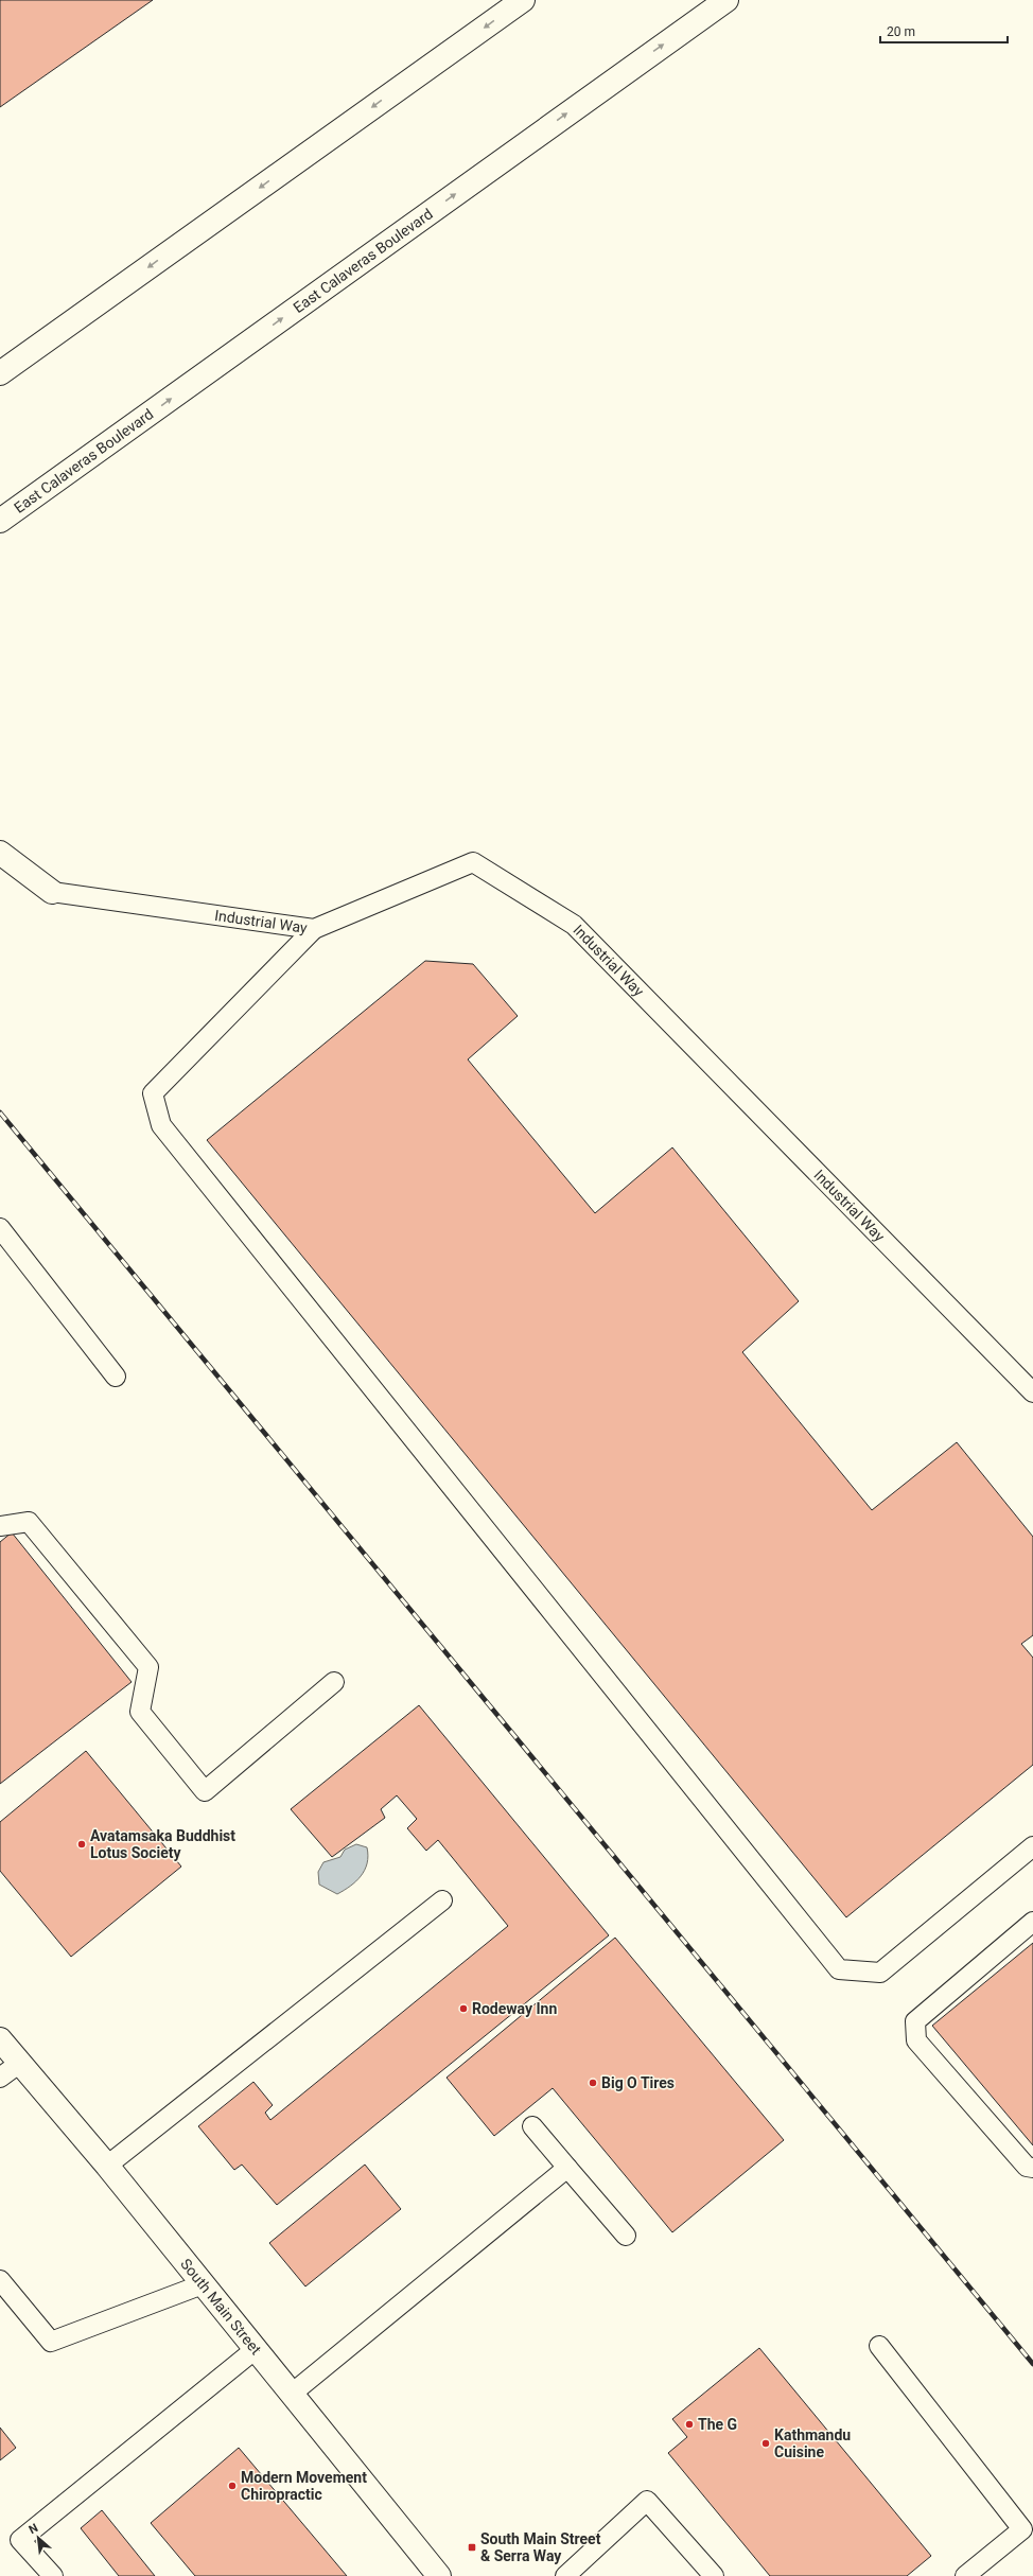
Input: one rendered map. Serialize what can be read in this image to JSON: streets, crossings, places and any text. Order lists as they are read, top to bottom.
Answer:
{
  "streets": {
    "main road": ["East Calaveras Boulevard", "South Main Street"],
    "lane": ["Industrial Way"]
  },
  "places": {
    "other": [
      "Avatamsaka Buddhist Lotus Society",
      "Rodeway Inn",
      "Big O Tires",
      "The G",
      "Kathmandu Cuisine",
      "Modern Movement Chiropractic"
    ],
    "transit": ["South Main Street & Serra Way"]
  },
  "scale_bar": "20 m",
  "north": "top left"
}
